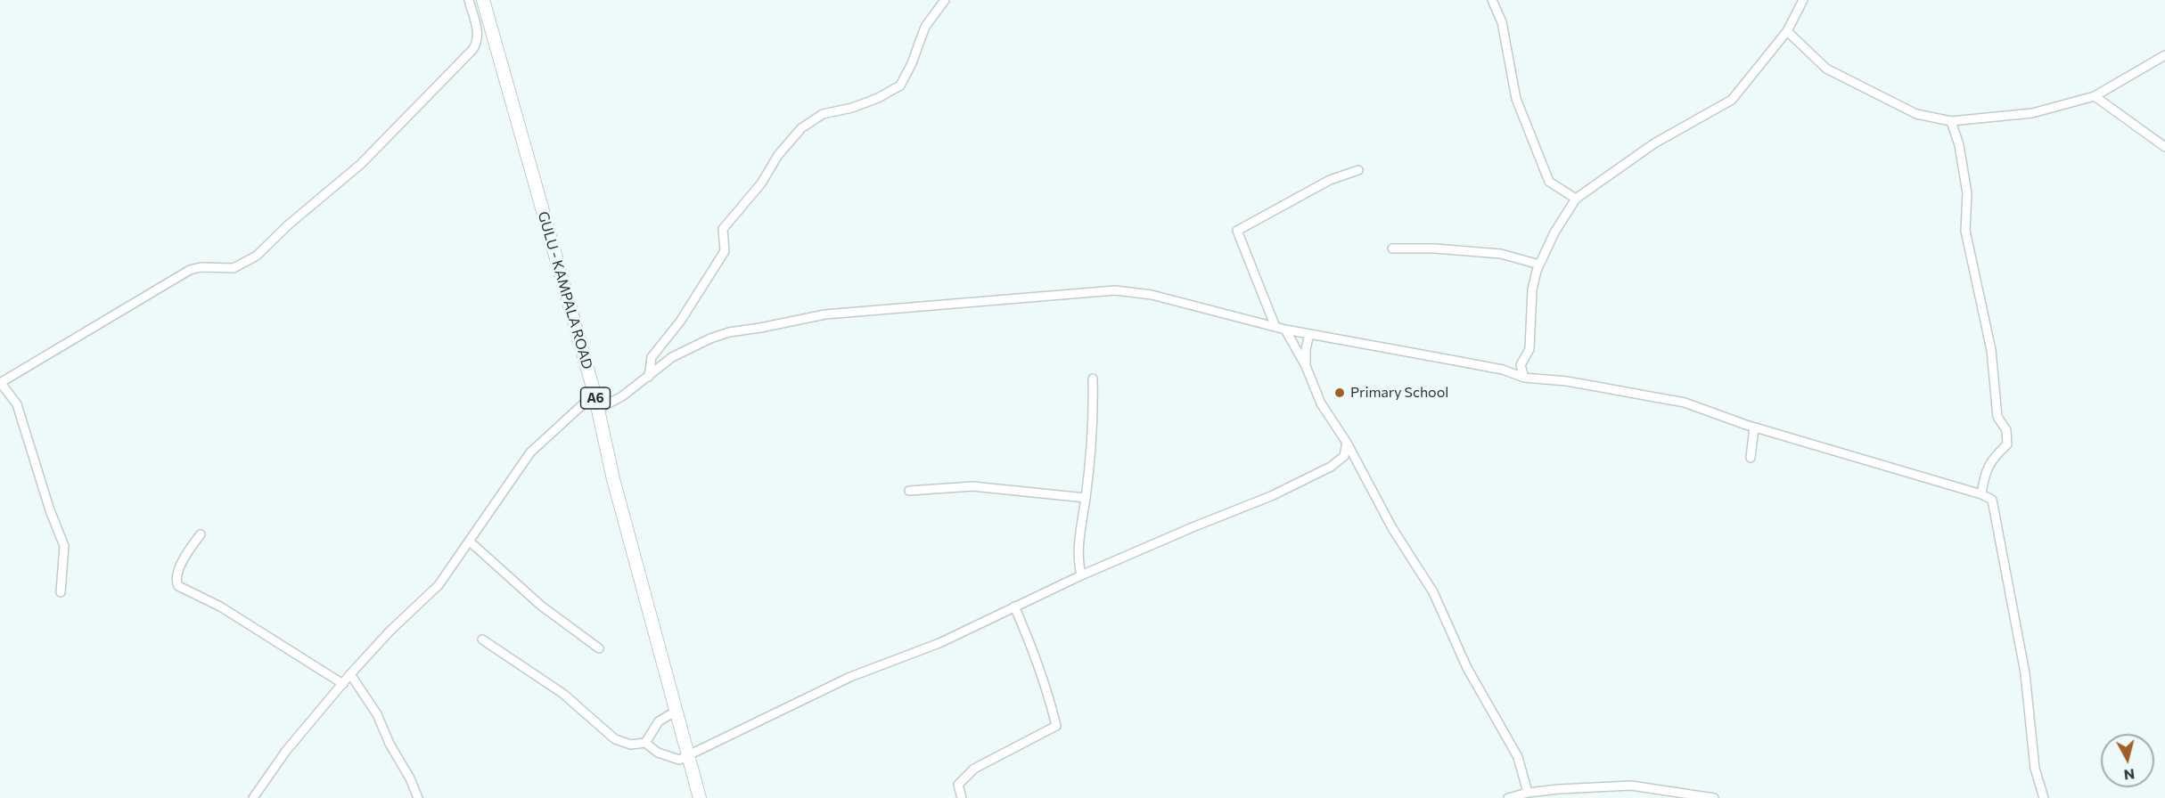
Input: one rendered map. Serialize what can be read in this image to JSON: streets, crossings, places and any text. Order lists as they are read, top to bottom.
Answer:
{
  "streets": {
    "main road": ["GULU - KAMPALA ROAD", "A6"]
  },
  "places": ["Primary School"],
  "north": "bottom"
}
